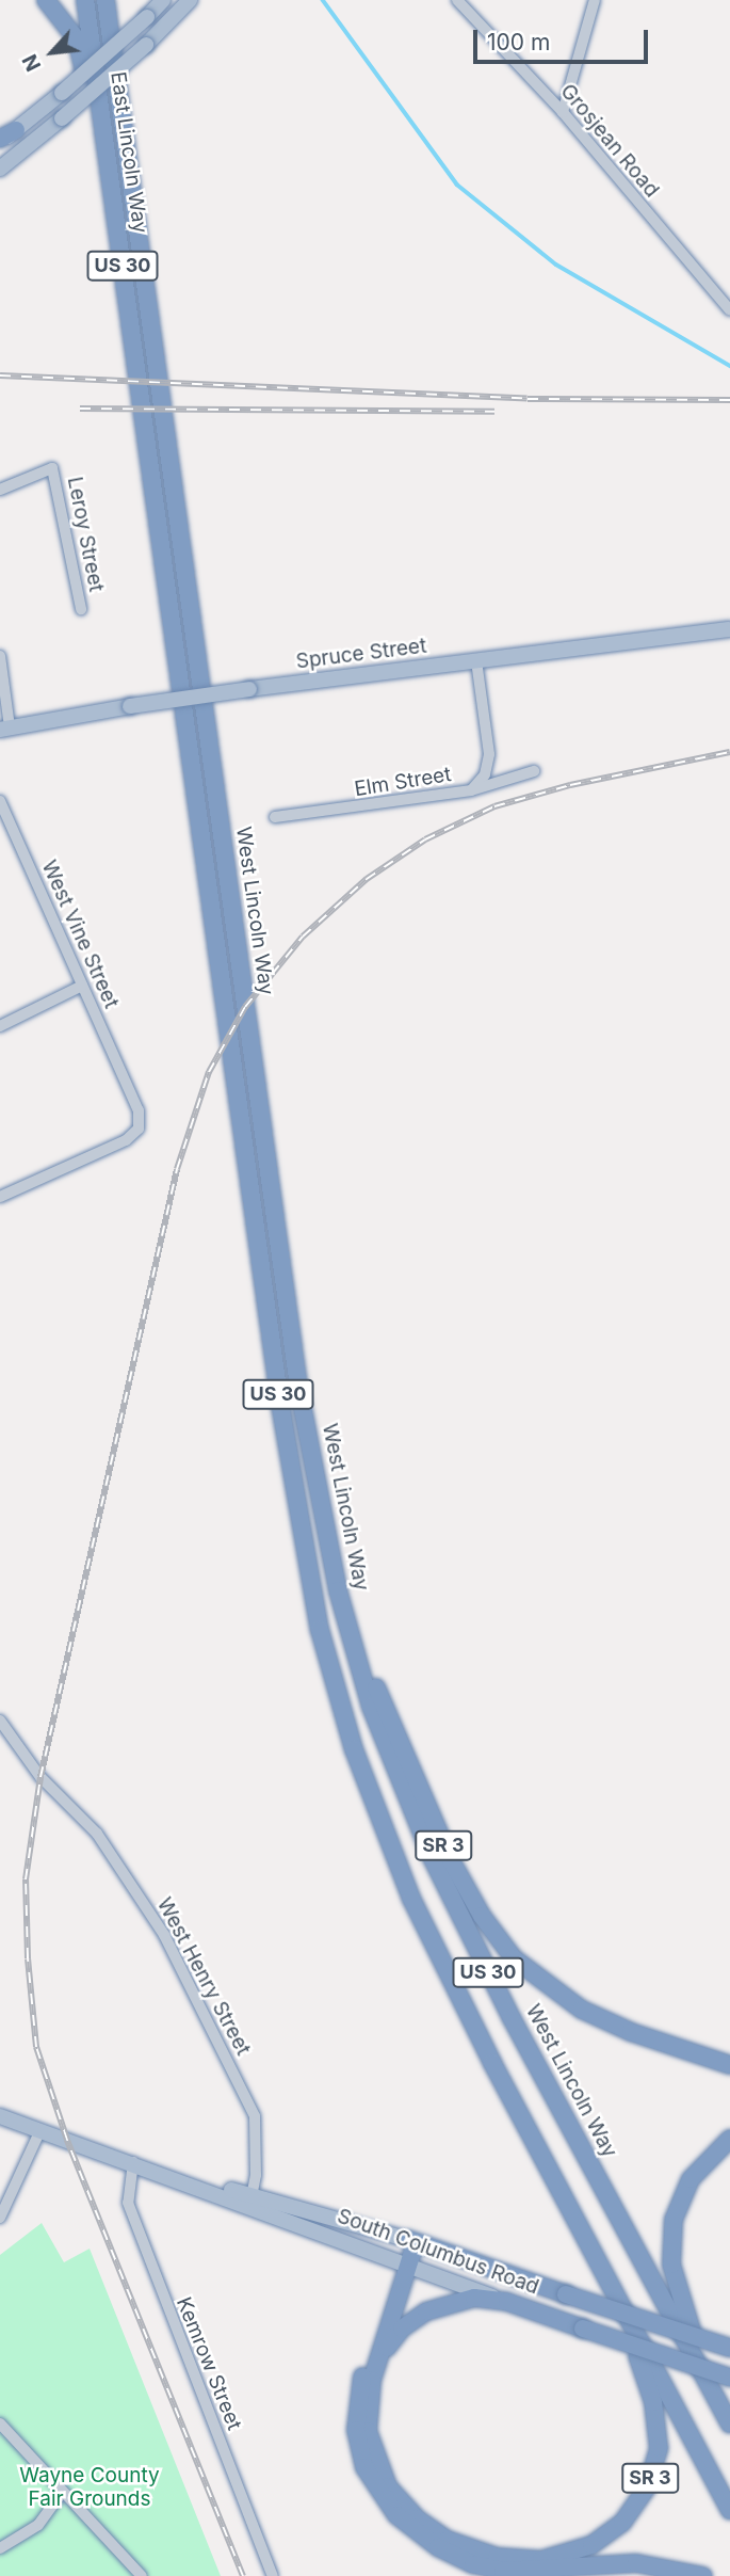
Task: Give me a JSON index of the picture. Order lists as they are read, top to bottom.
{
  "streets": {
    "highway": [
      "East Lincoln Way",
      "US 30",
      "West Lincoln Way",
      "SR 3",
      "South Columbus Road"
    ],
    "main road": ["Spruce Street"],
    "street": [
      "Grosjean Road",
      "Leroy Street",
      "Elm Street",
      "West Vine Street",
      "West Henry Street",
      "Kemrow Street"
    ]
  },
  "crossings": [
    ["East Lincoln Way", "West Lincoln Way"],
    ["West Lincoln Way", "SR 3"],
    ["SR 3", "South Columbus Road"],
    ["West Henry Street", "South Columbus Road"],
    ["South Columbus Road", "Kemrow Street"]
  ],
  "parks": ["Wayne County Fair Grounds"],
  "scale_bar": "100 m",
  "north": "bottom left"
}
